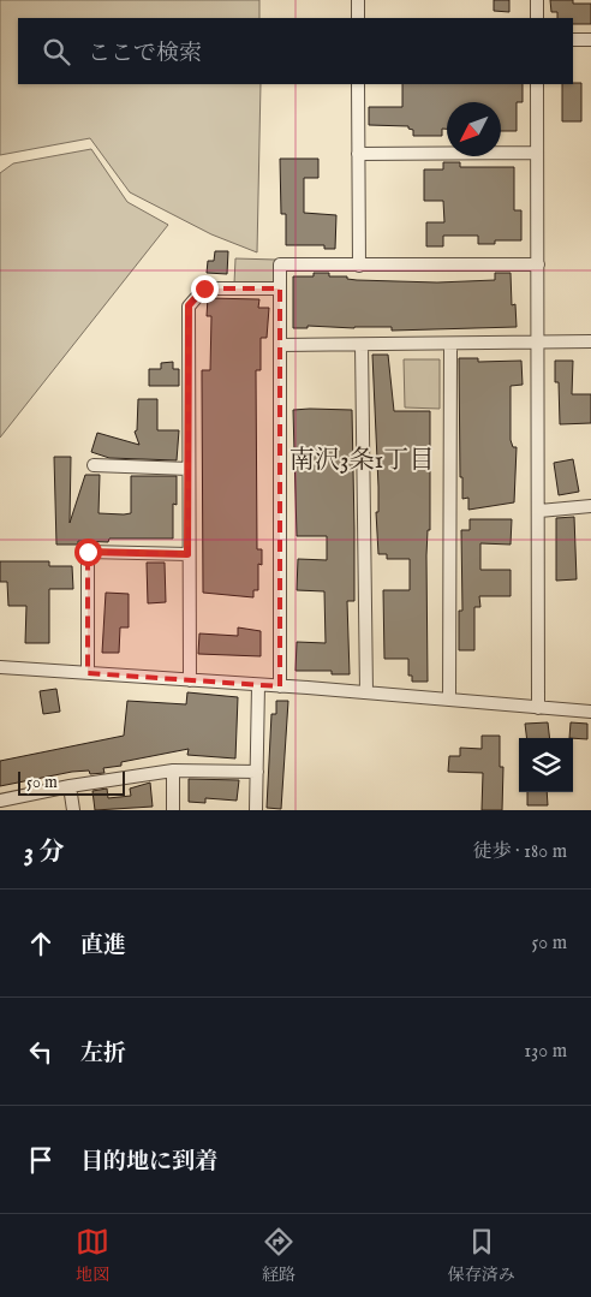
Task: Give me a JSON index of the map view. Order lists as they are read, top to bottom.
{
  "districts": ["南沢3条1丁目"],
  "scale_bar": "50 m",
  "north": "bottom left",
  "page": {
    "search": "ここで検索",
    "scale": "50 m",
    "heading": ["3 分", "徒歩 · 180 m"],
    "list": [
      ["直進", "50 m"],
      ["左折", "130 m"],
      "目的地に到着"
    ],
    "nav": ["地図", "経路", "保存済み"]
  }
}
